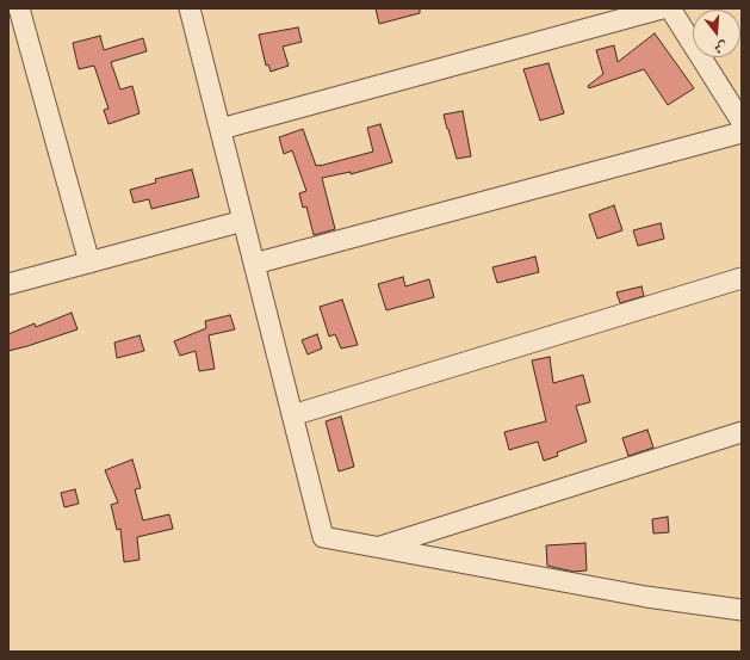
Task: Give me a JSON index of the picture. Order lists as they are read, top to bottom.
{
  "north": "bottom"
}
